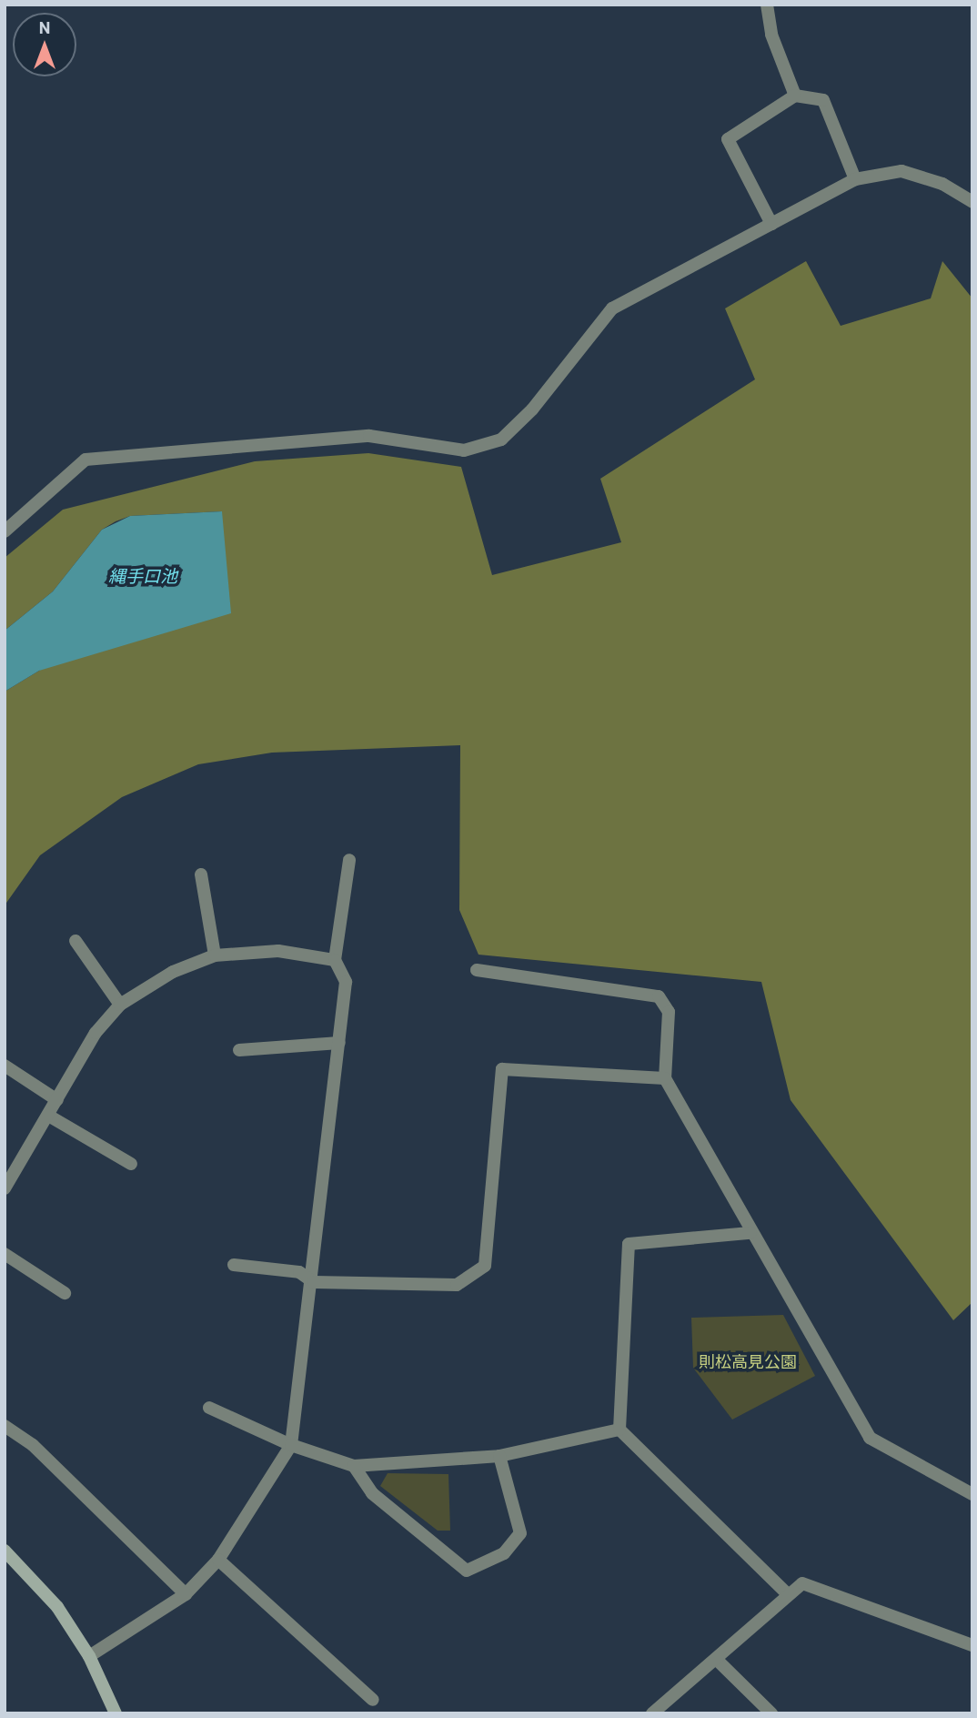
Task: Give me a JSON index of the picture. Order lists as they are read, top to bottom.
{
  "water": ["縄手口池"],
  "parks": ["則松高見公園"],
  "north": "top"
}
